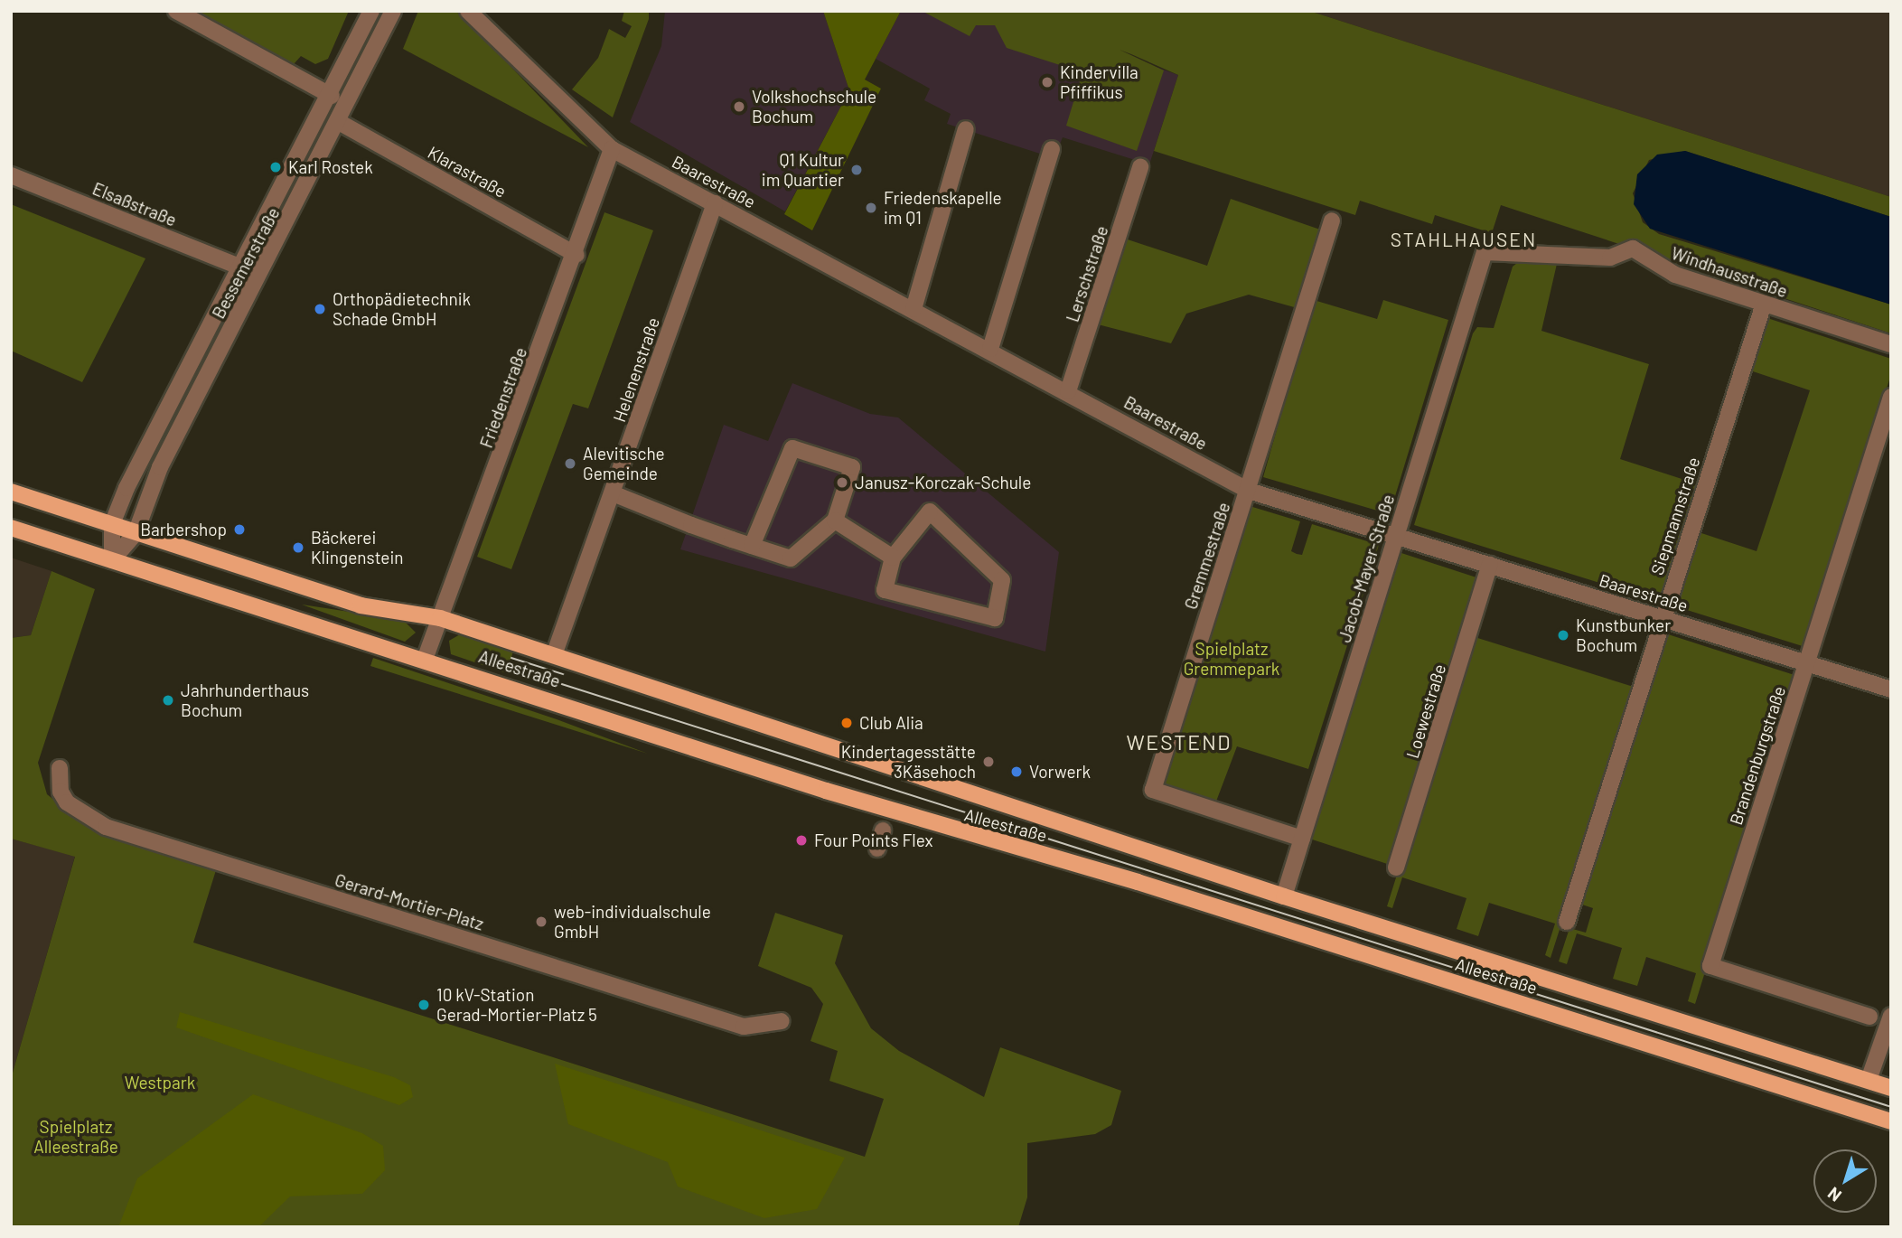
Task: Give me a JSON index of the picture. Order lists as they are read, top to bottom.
{
  "streets": {
    "main road": ["Alleestraße"],
    "street": [
      "Klarastraße",
      "Baarestraße",
      "Elsaßstraße",
      "Bessemerstraße",
      "Windhausstraße",
      "Lerschstraße",
      "Helenenstraße",
      "Friedenstraße",
      "Siepmannstraße",
      "Gremmestraße",
      "Jacob-Mayer-Straße",
      "Loewestraße",
      "Brandenburgstraße",
      "Gerard-Mortier-Platz"
    ]
  },
  "crossings": [
    ["Klarastraße", "Bessemerstraße"],
    ["Klarastraße", "Friedenstraße"],
    ["Baarestraße", "Lerschstraße"],
    ["Baarestraße", "Helenenstraße"],
    ["Baarestraße", "Friedenstraße"],
    ["Baarestraße", "Siepmannstraße"],
    ["Baarestraße", "Gremmestraße"],
    ["Baarestraße", "Jacob-Mayer-Straße"],
    ["Baarestraße", "Loewestraße"],
    ["Baarestraße", "Brandenburgstraße"],
    ["Elsaßstraße", "Bessemerstraße"],
    ["Bessemerstraße", "Alleestraße"],
    ["Windhausstraße", "Siepmannstraße"],
    ["Windhausstraße", "Jacob-Mayer-Straße"],
    ["Helenenstraße", "Alleestraße"],
    ["Friedenstraße", "Alleestraße"],
    ["Gremmestraße", "Jacob-Mayer-Straße"],
    ["Jacob-Mayer-Straße", "Alleestraße"]
  ],
  "districts": ["STAHLHAUSEN", "WESTEND"],
  "parks": ["Spielplatz Gremmepark", "Westpark", "Spielplatz Alleestraße"],
  "places": [
    "Kindervilla Pfiffikus",
    "Volkshochschule Bochum",
    "Karl Rostek",
    "Q1 Kultur im Quartier",
    "Friedenskapelle im Q1",
    "Orthopädietechnik Schade GmbH",
    "Alevitische Gemeinde",
    "Janusz-Korczak-Schule",
    "Barbershop",
    "Bäckerei Klingenstein",
    "Kunstbunker Bochum",
    "Jahrhunderthaus Bochum",
    "Club Alia",
    "Kindertagesstätte 3Käsehoch",
    "Vorwerk",
    "Four Points Flex",
    "web-individualschule GmbH",
    "10 kV-Station Gerad-Mortier-Platz 5"
  ],
  "north": "bottom left"
}
